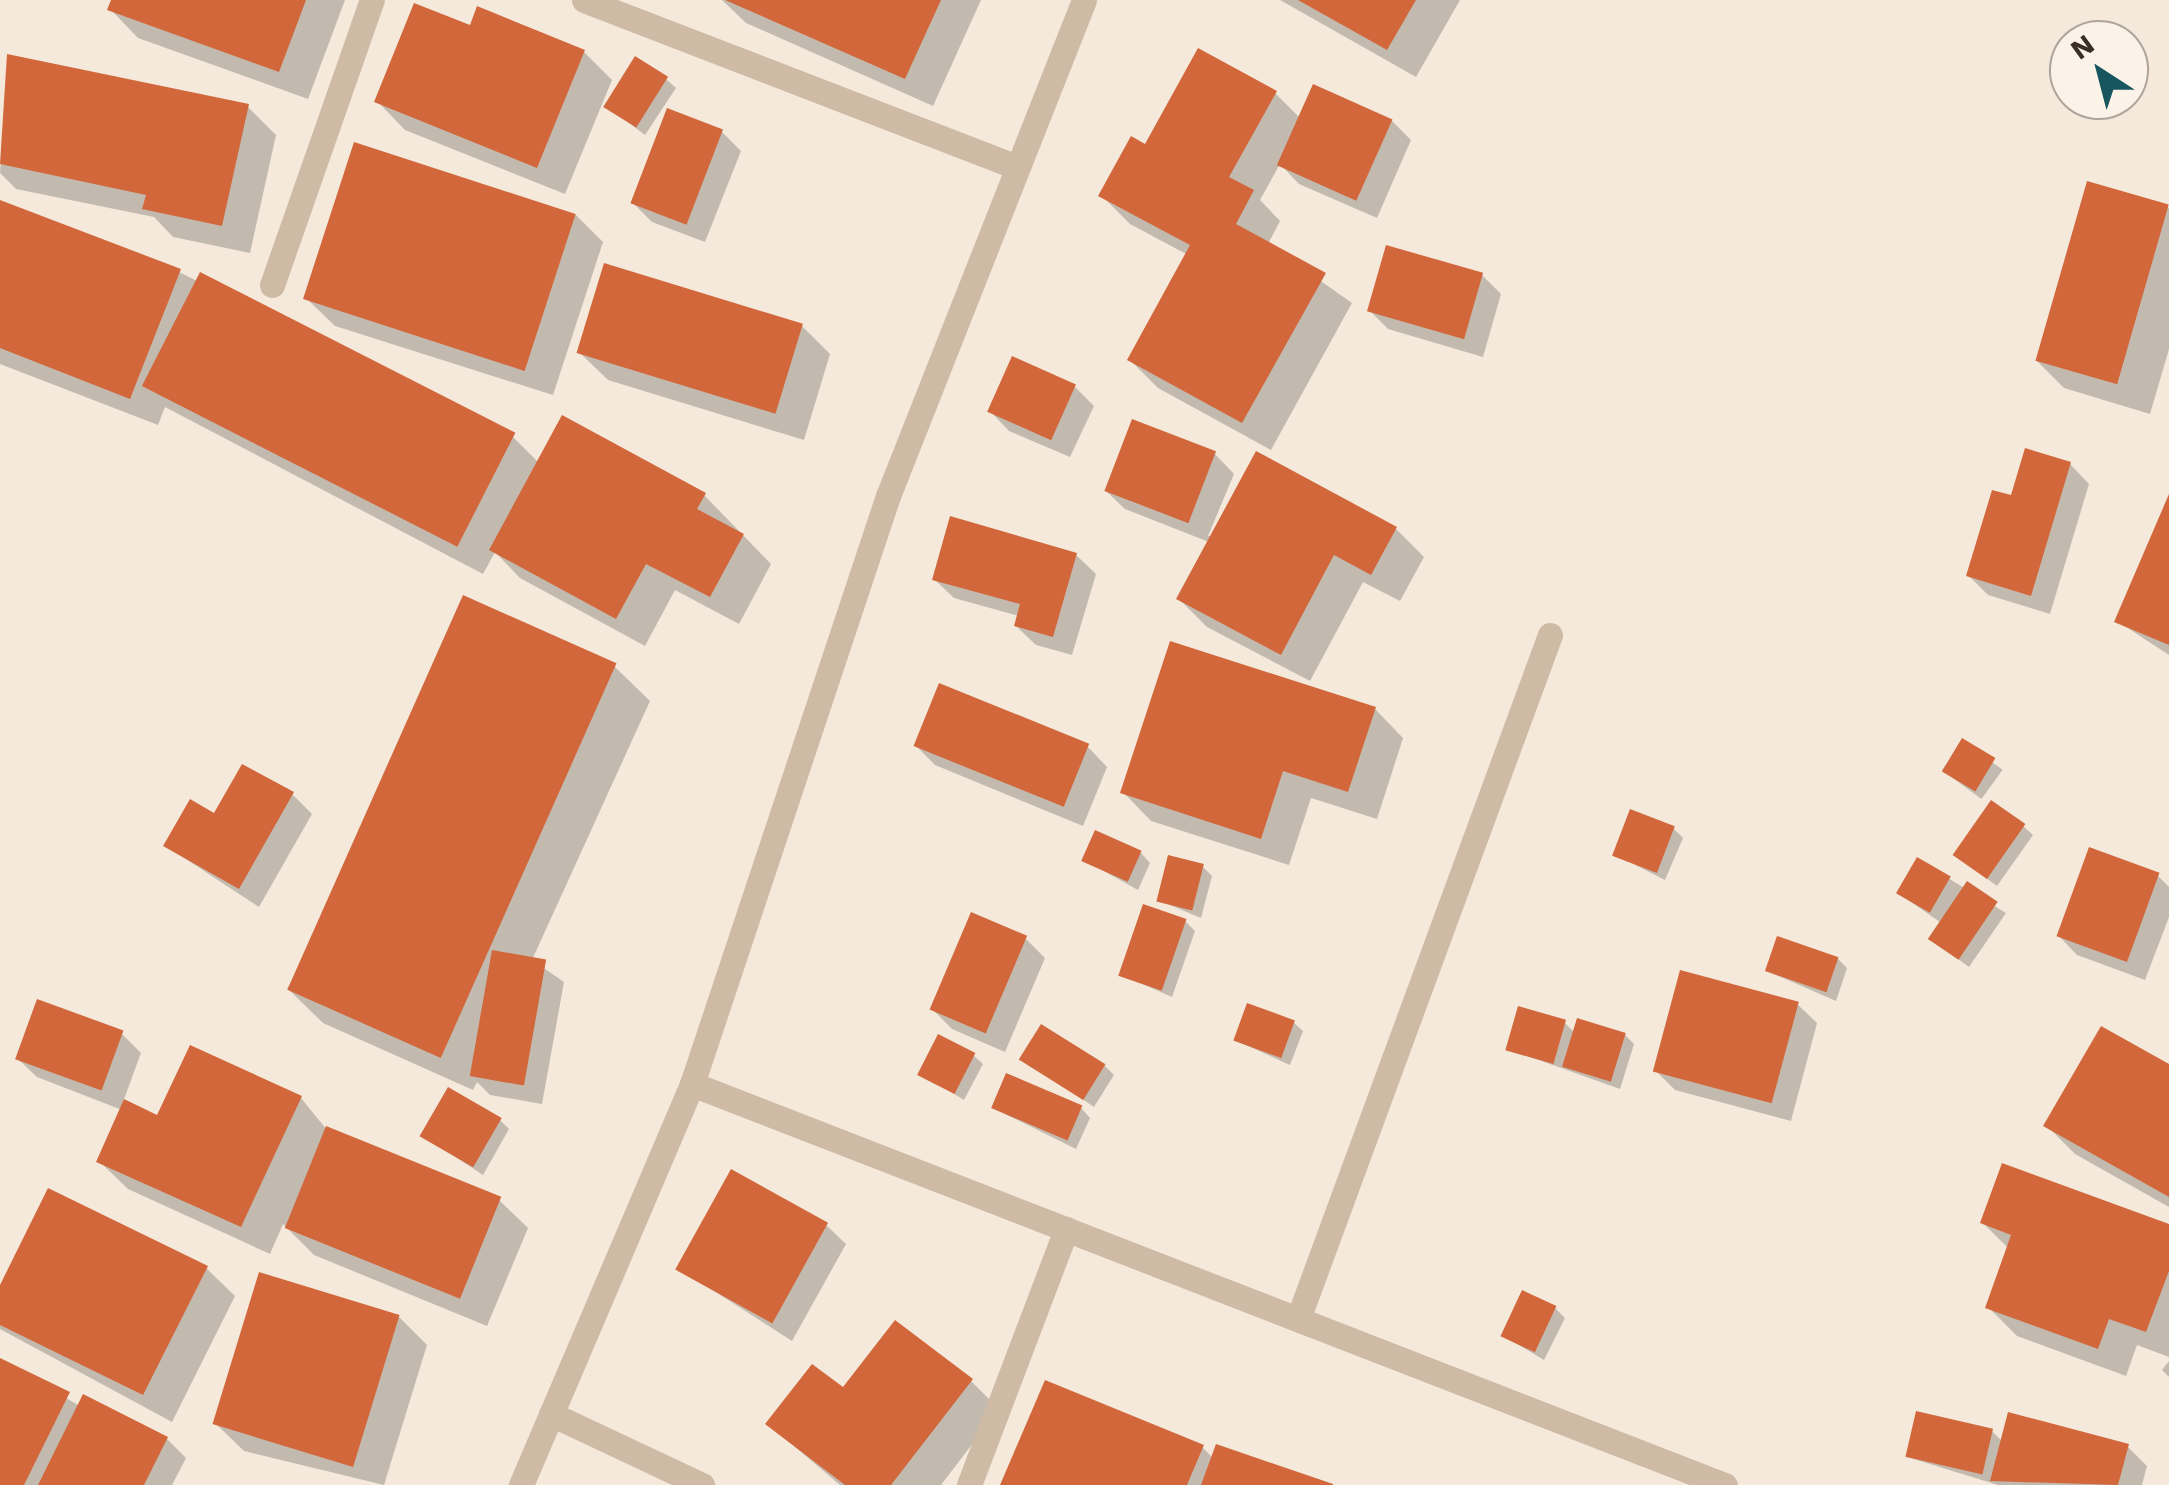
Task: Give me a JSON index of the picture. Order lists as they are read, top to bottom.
{
  "north": "top left"
}
